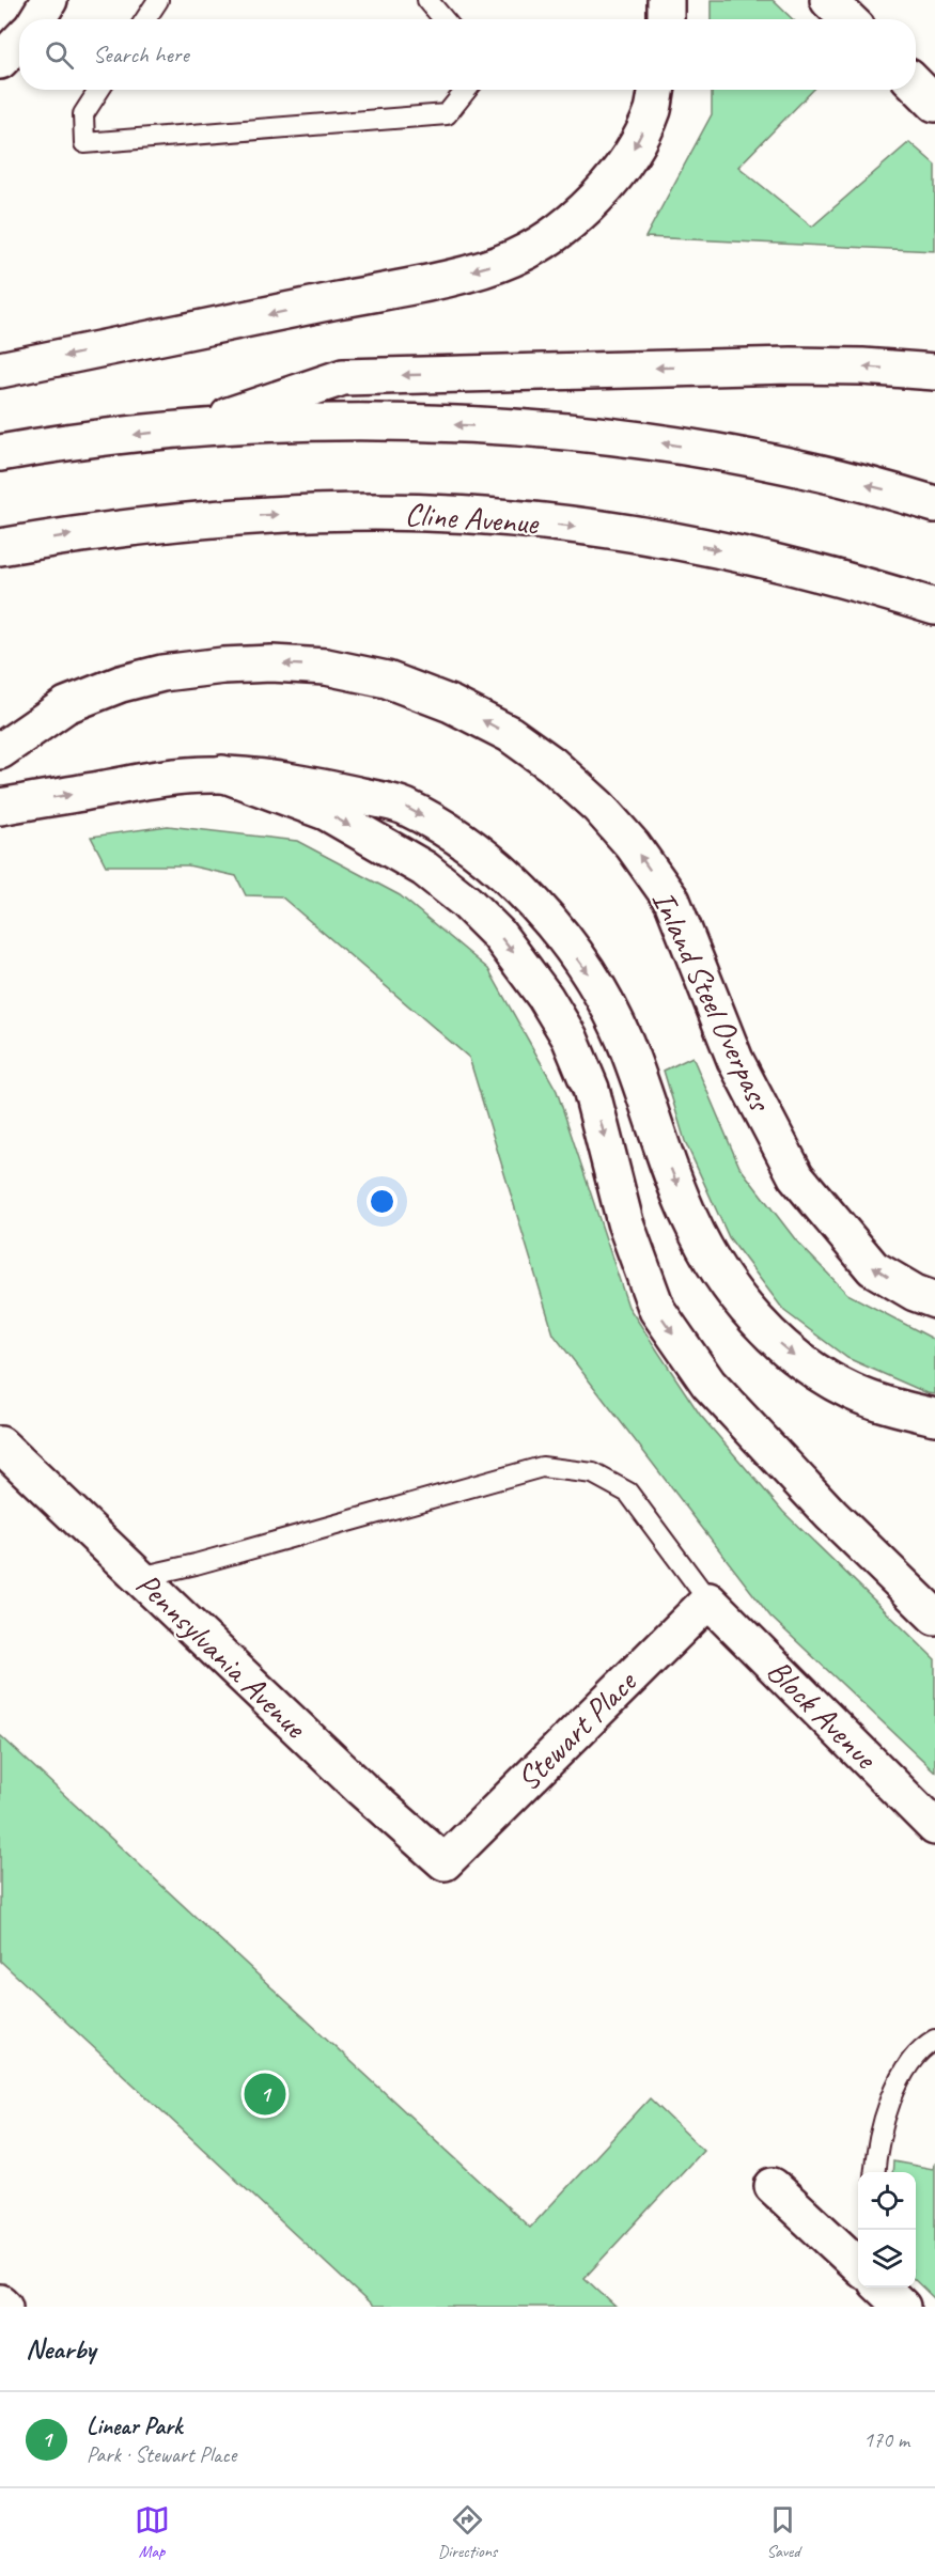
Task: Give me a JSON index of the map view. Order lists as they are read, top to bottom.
{
  "streets": {
    "main road": [
      "Cline Avenue",
      "Inland Steel Overpass",
      "Pennsylvania Avenue",
      "Block Avenue",
      "Stewart Place"
    ]
  },
  "crossings": [
    ["Pennsylvania Avenue", "Stewart Place"],
    ["Block Avenue", "Stewart Place"]
  ],
  "page": {
    "search": "Search here",
    "pins": "1",
    "heading": "Nearby",
    "list": [
      {
        "mark": "1",
        "name": "Linear Park",
        "note": "Park · Stewart Place",
        "value": "170 m"
      }
    ],
    "nav": ["Map", "Directions", "Saved"]
  }
}
